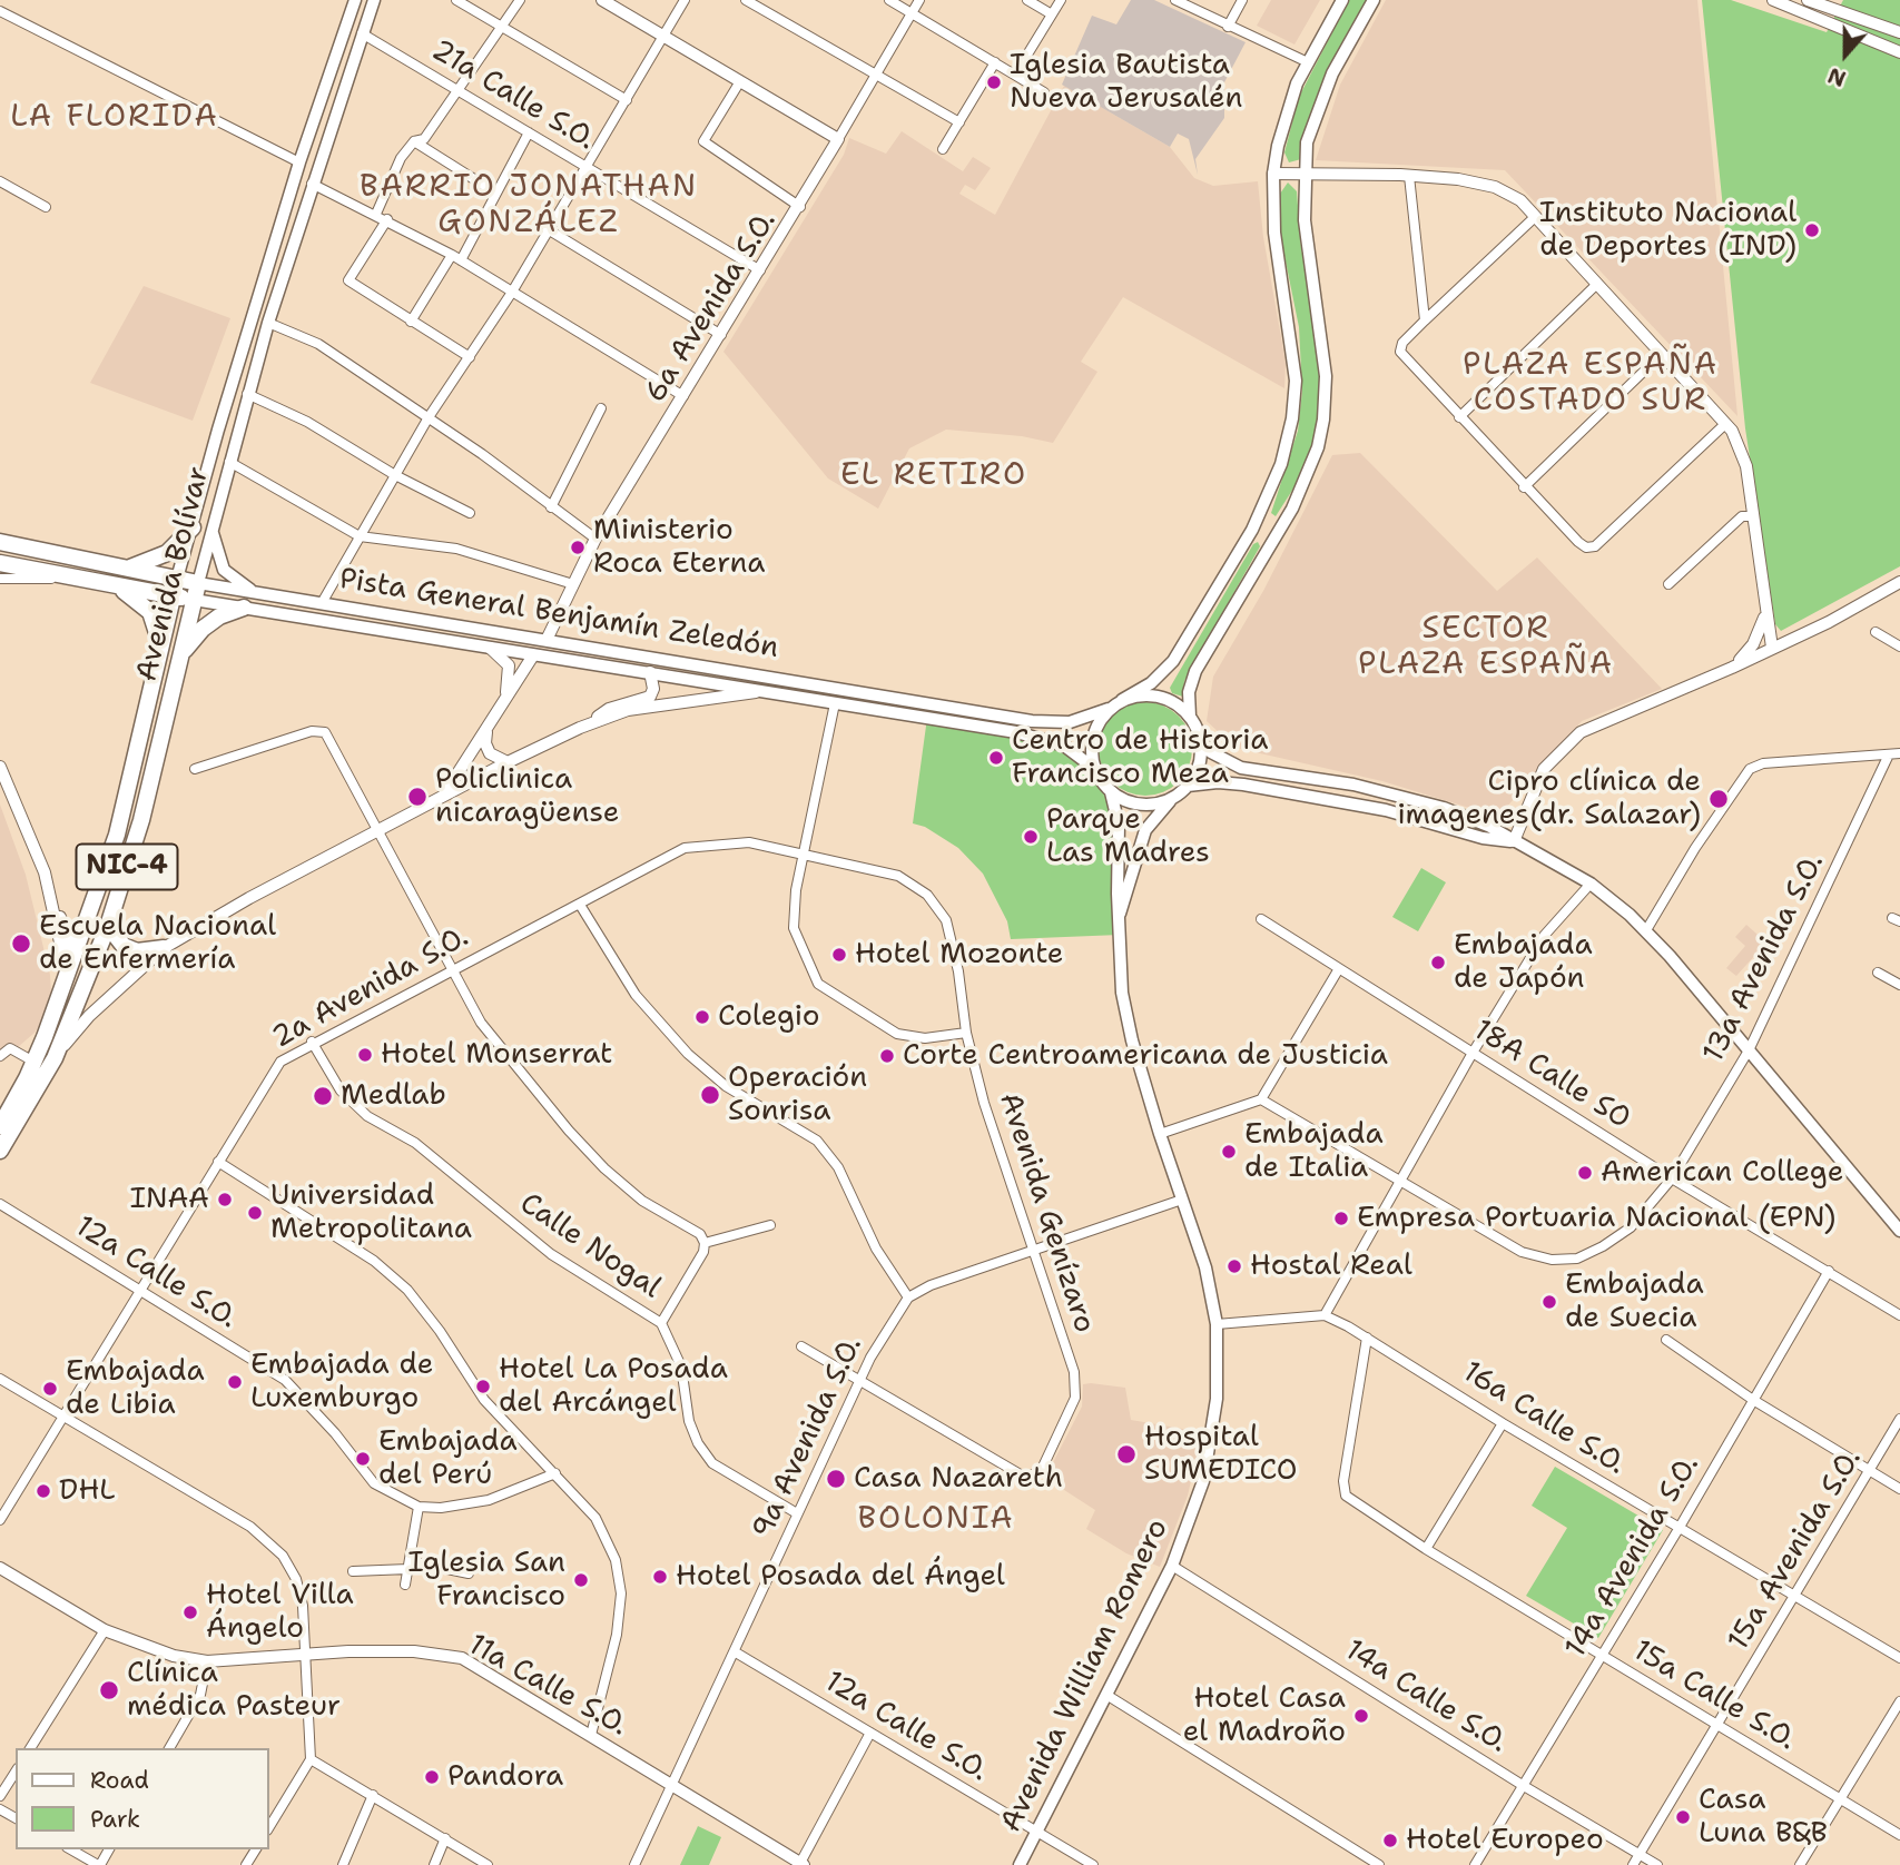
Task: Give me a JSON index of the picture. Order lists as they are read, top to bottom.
{
  "streets": {
    "highway": ["Avenida Bolívar", "Pista General Benjamín Zeledón", "NIC-4"],
    "main road": ["Avenida William Romero"],
    "street": [
      "21a Calle S.O.",
      "6a Avenida S.O.",
      "13a Avenida S.O.",
      "2a Avenida S.O.",
      "18A Calle SO",
      "Avenida Genízaro",
      "Calle Nogal",
      "12a Calle S.O.",
      "16a Calle S.O.",
      "9a Avenida S.O.",
      "15a Avenida S.O.",
      "14a Avenida S.O.",
      "11a Calle S.O.",
      "15a Calle S.O.",
      "14a Calle S.O."
    ]
  },
  "crossings": [
    ["21a Calle S.O.", "6a Avenida S.O."],
    ["21a Calle S.O.", "Avenida Bolívar"],
    ["6a Avenida S.O.", "Pista General Benjamín Zeledón"],
    ["Avenida Bolívar", "Pista General Benjamín Zeledón"],
    ["Pista General Benjamín Zeledón", "Avenida William Romero"],
    ["13a Avenida S.O.", "18A Calle SO"],
    ["2a Avenida S.O.", "Avenida Genízaro"],
    ["2a Avenida S.O.", "Calle Nogal"],
    ["2a Avenida S.O.", "12a Calle S.O."],
    ["18A Calle SO", "14a Avenida S.O."],
    ["Avenida Genízaro", "9a Avenida S.O."],
    ["Calle Nogal", "9a Avenida S.O."],
    ["12a Calle S.O.", "9a Avenida S.O."],
    ["12a Calle S.O.", "Avenida William Romero"],
    ["16a Calle S.O.", "15a Avenida S.O."],
    ["16a Calle S.O.", "14a Avenida S.O."],
    ["16a Calle S.O.", "15a Calle S.O."],
    ["9a Avenida S.O.", "11a Calle S.O."],
    ["15a Avenida S.O.", "15a Calle S.O."],
    ["15a Avenida S.O.", "14a Calle S.O."],
    ["14a Avenida S.O.", "15a Calle S.O."],
    ["14a Avenida S.O.", "14a Calle S.O."],
    ["Avenida William Romero", "14a Calle S.O."]
  ],
  "districts": [
    "LA FLORIDA",
    "BARRIO JONATHAN GONZÁLEZ",
    "PLAZA ESPAÑA COSTADO SUR",
    "EL RETIRO",
    "SECTOR PLAZA ESPAÑA",
    "BOLONIA"
  ],
  "places": [
    "Iglesia Bautista Nueva Jerusalén",
    "Instituto Nacional de Deportes (IND)",
    "Ministerio Roca Eterna",
    "Centro de Historia Francisco Meza",
    "Policlinica nicaragüense",
    "Cipro clínica de imagenes(dr. Salazar)",
    "Parque Las Madres",
    "Escuela Nacional de Enfermería",
    "Hotel Mozonte",
    "Embajada de Japón",
    "Colegio",
    "Hotel Monserrat",
    "Corte Centroamericana de Justicia",
    "Operación Sonrisa",
    "Medlab",
    "Embajada de Italia",
    "American College",
    "INAA",
    "Universidad Metropolitana",
    "Empresa Portuaria Nacional (EPN)",
    "Hostal Real",
    "Embajada de Suecia",
    "Embajada de Luxemburgo",
    "Hotel La Posada del Arcángel",
    "Embajada de Libia",
    "Hospital SUMEDICO",
    "Embajada del Perú",
    "Casa Nazareth",
    "DHL",
    "Hotel Posada del Ángel",
    "Iglesia San Francisco",
    "Hotel Villa Ángelo",
    "Clínica médica Pasteur",
    "Hotel Casa el Madroño",
    "Pandora",
    "Casa Luna B&B",
    "Hotel Europeo"
  ],
  "legend": ["Road", "Park"],
  "north": "bottom"
}
